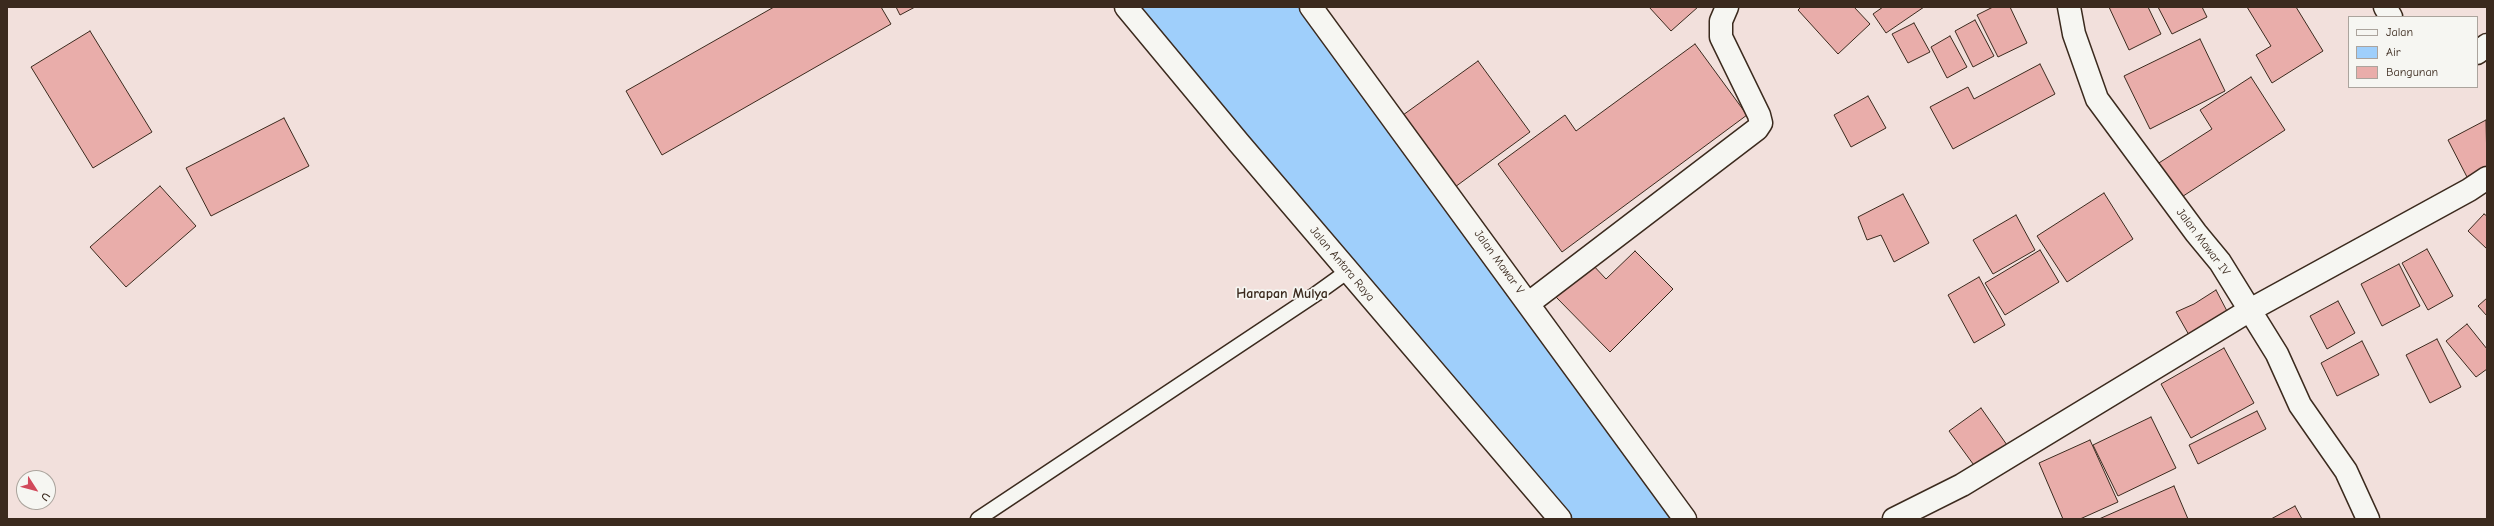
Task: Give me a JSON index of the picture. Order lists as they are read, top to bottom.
{
  "streets": {
    "street": ["Jalan Mawar IV", "Jalan Mawar V", "Jalan Antara Raya"]
  },
  "districts": ["Harapan Mulya"],
  "legend": ["Jalan", "Air", "Bangunan"],
  "north": "bottom right"
}
